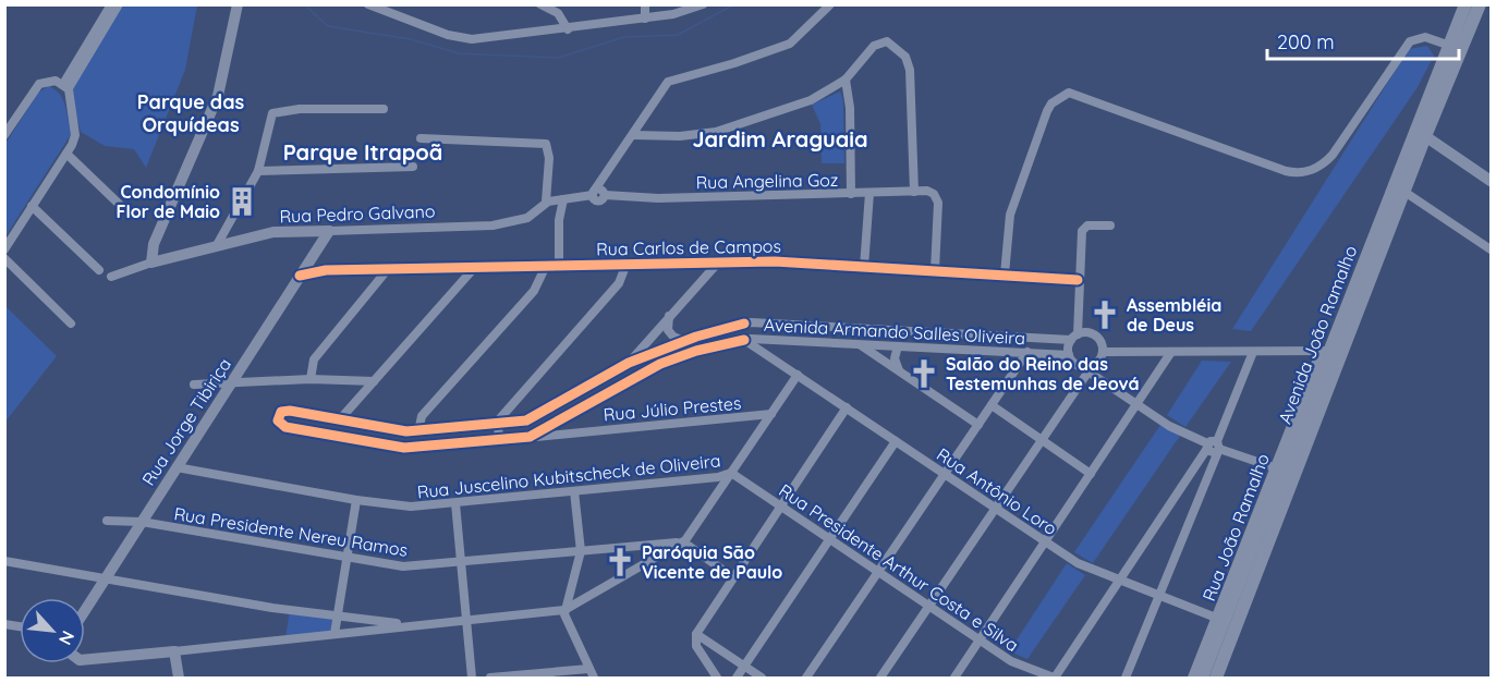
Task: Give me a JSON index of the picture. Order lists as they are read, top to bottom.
{
  "streets": {
    "highway": ["Avenida João Ramalho"],
    "main road": ["Rua Pedro Galvano", "Rua Jorge Tibiriça"],
    "street": [
      "Rua Angelina Goz",
      "Rua Carlos de Campos",
      "Avenida Armando Salles Oliveira",
      "Rua Júlio Prestes",
      "Rua Juscelino Kubitscheck de Oliveira",
      "Rua Antônio Loro",
      "Rua João Ramalho",
      "Rua Presidente Nereu Ramos",
      "Rua Presidente Arthur Costa e Silva"
    ]
  },
  "crossings": [
    ["Rua Angelina Goz", "Rua Carlos de Campos"],
    ["Rua Pedro Galvano", "Rua Jorge Tibiriça"],
    ["Rua Carlos de Campos", "Rua Jorge Tibiriça"],
    ["Avenida Armando Salles Oliveira", "Rua Júlio Prestes"],
    ["Avenida Armando Salles Oliveira", "Rua Antônio Loro"],
    ["Avenida João Ramalho", "Rua Antônio Loro"],
    ["Avenida João Ramalho", "Rua João Ramalho"],
    ["Rua Jorge Tibiriça", "Rua Juscelino Kubitscheck de Oliveira"],
    ["Rua Jorge Tibiriça", "Rua Presidente Nereu Ramos"],
    ["Rua Juscelino Kubitscheck de Oliveira", "Rua Presidente Arthur Costa e Silva"],
    ["Rua Antônio Loro", "Rua João Ramalho"]
  ],
  "districts": ["Parque das Orquídeas", "Jardim Araguaia", "Parque Itrapoã"],
  "places": {
    "building": ["Condomínio Flor de Maio"],
    "church": ["Assembléia de Deus", "Salão do Reino das Testemunhas de Jeová", "Paróquia São Vicente de Paulo"]
  },
  "scale_bar": "200 m",
  "north": "bottom right"
}
